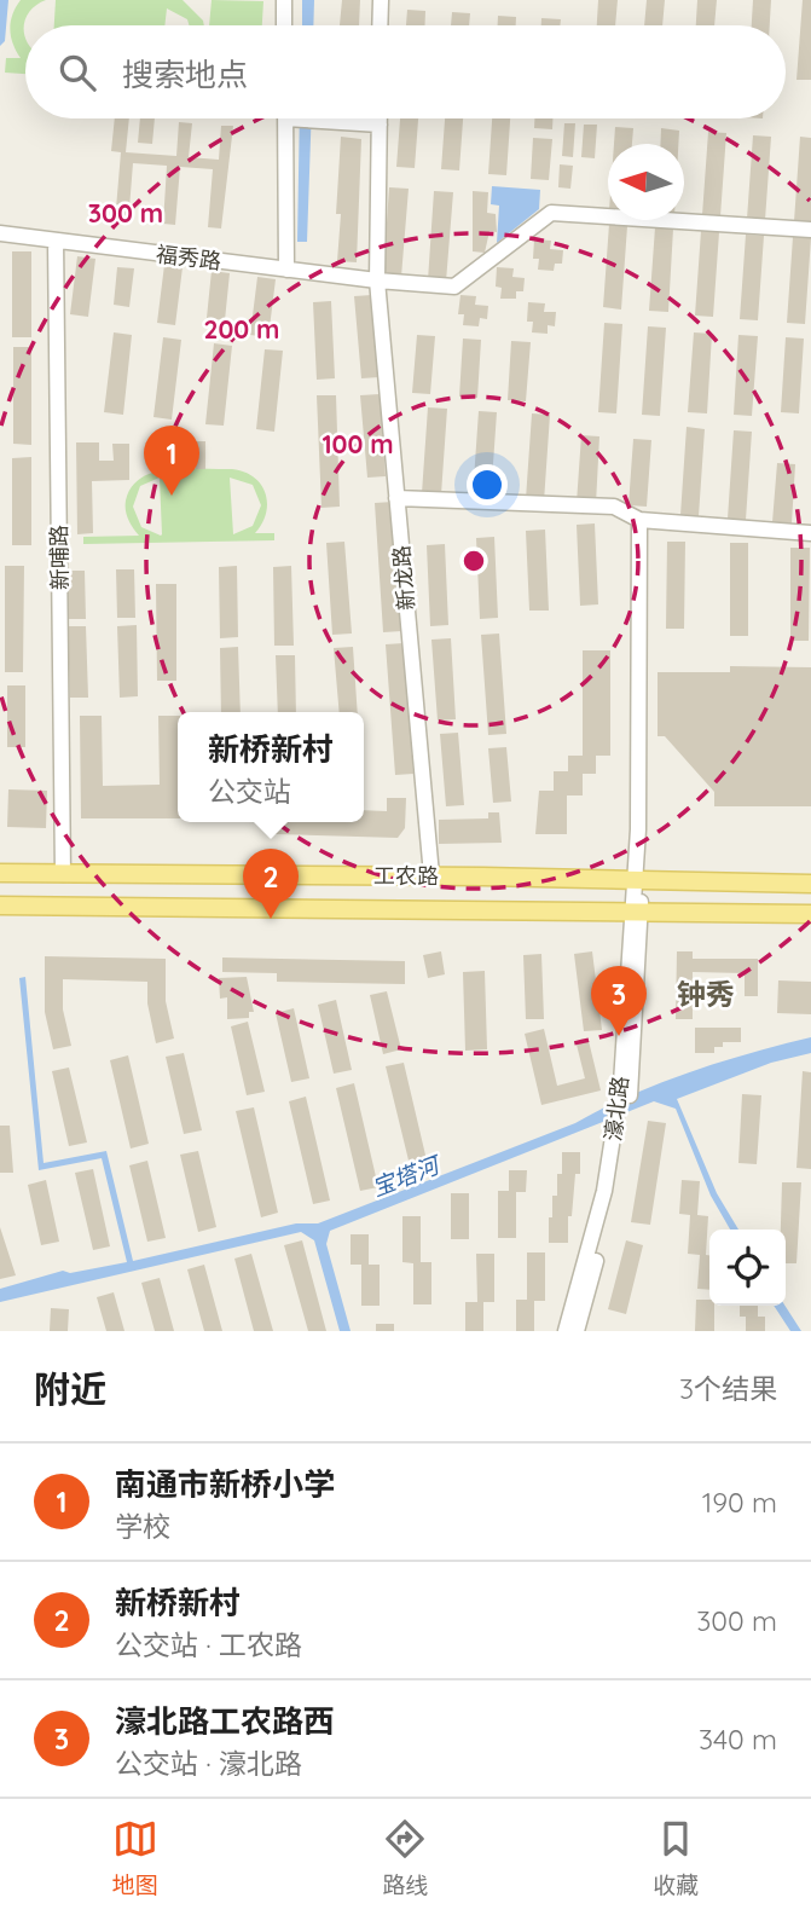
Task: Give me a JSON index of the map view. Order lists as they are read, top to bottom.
{
  "streets": {
    "main road": ["工农路"],
    "street": [
      "福秀路",
      "新哺路",
      "新龙路",
      "濠北路"
    ]
  },
  "crossings": [
    ["福秀路", "新哺路"],
    ["福秀路", "新龙路"],
    ["新哺路", "工农路"],
    ["新龙路", "工农路"],
    ["工农路", "濠北路"]
  ],
  "districts": ["钟秀"],
  "water": ["宝塔河"],
  "north": "left",
  "page": {
    "search": "搜索地点",
    "pins": ["1", "2", "3"],
    "popup": ["新桥新村", "公交站"],
    "heading": ["附近", "3个结果"],
    "list": [
      {
        "mark": "1",
        "name": "南通市新桥小学",
        "note": "学校",
        "value": "190 m"
      },
      {
        "mark": "2",
        "name": "新桥新村",
        "note": "公交站 · 工农路",
        "value": "300 m"
      },
      {
        "mark": "3",
        "name": "濠北路工农路西",
        "note": "公交站 · 濠北路",
        "value": "340 m"
      }
    ],
    "nav": ["地图", "路线", "收藏"]
  },
  "rings": ["300 m", "200 m", "100 m"]
}
